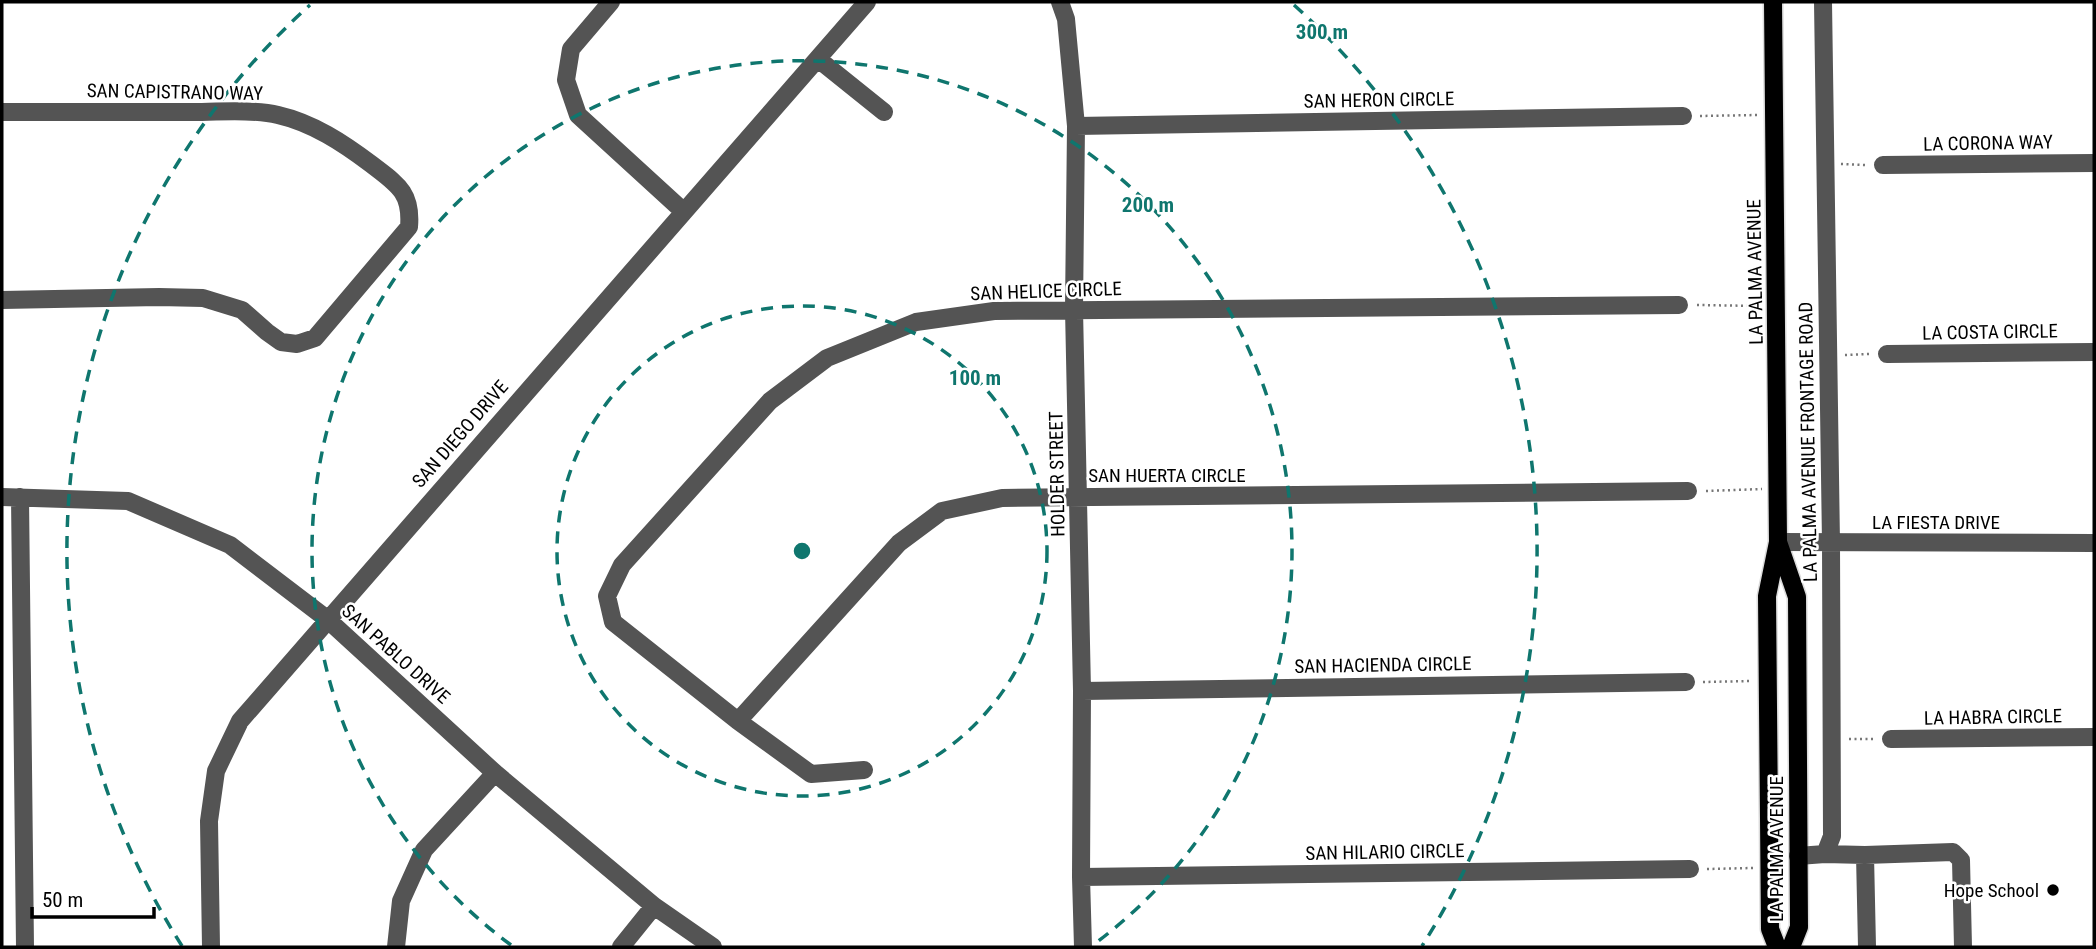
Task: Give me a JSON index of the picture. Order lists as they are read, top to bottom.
{
  "streets": {
    "main road": ["LA PALMA AVENUE"],
    "street": [
      "SAN CAPISTRANO WAY",
      "SAN HERON CIRCLE",
      "LA CORONA WAY",
      "SAN HELICE CIRCLE",
      "LA COSTA CIRCLE",
      "SAN DIEGO DRIVE",
      "LA PALMA AVENUE FRONTAGE ROAD",
      "HOLDER STREET",
      "SAN HUERTA CIRCLE",
      "LA FIESTA DRIVE",
      "SAN PABLO DRIVE",
      "SAN HACIENDA CIRCLE",
      "LA HABRA CIRCLE",
      "SAN HILARIO CIRCLE"
    ]
  },
  "crossings": [
    ["SAN HERON CIRCLE", "HOLDER STREET"],
    ["LA PALMA AVENUE", "LA FIESTA DRIVE"],
    ["SAN HELICE CIRCLE", "HOLDER STREET"],
    ["SAN HELICE CIRCLE", "SAN HUERTA CIRCLE"],
    ["SAN DIEGO DRIVE", "SAN PABLO DRIVE"],
    ["LA PALMA AVENUE FRONTAGE ROAD", "LA FIESTA DRIVE"],
    ["HOLDER STREET", "SAN HUERTA CIRCLE"],
    ["HOLDER STREET", "SAN HACIENDA CIRCLE"],
    ["HOLDER STREET", "SAN HILARIO CIRCLE"]
  ],
  "places": ["Hope School"],
  "scale_bar": "50 m",
  "rings": ["300 m", "200 m", "100 m"]
}
